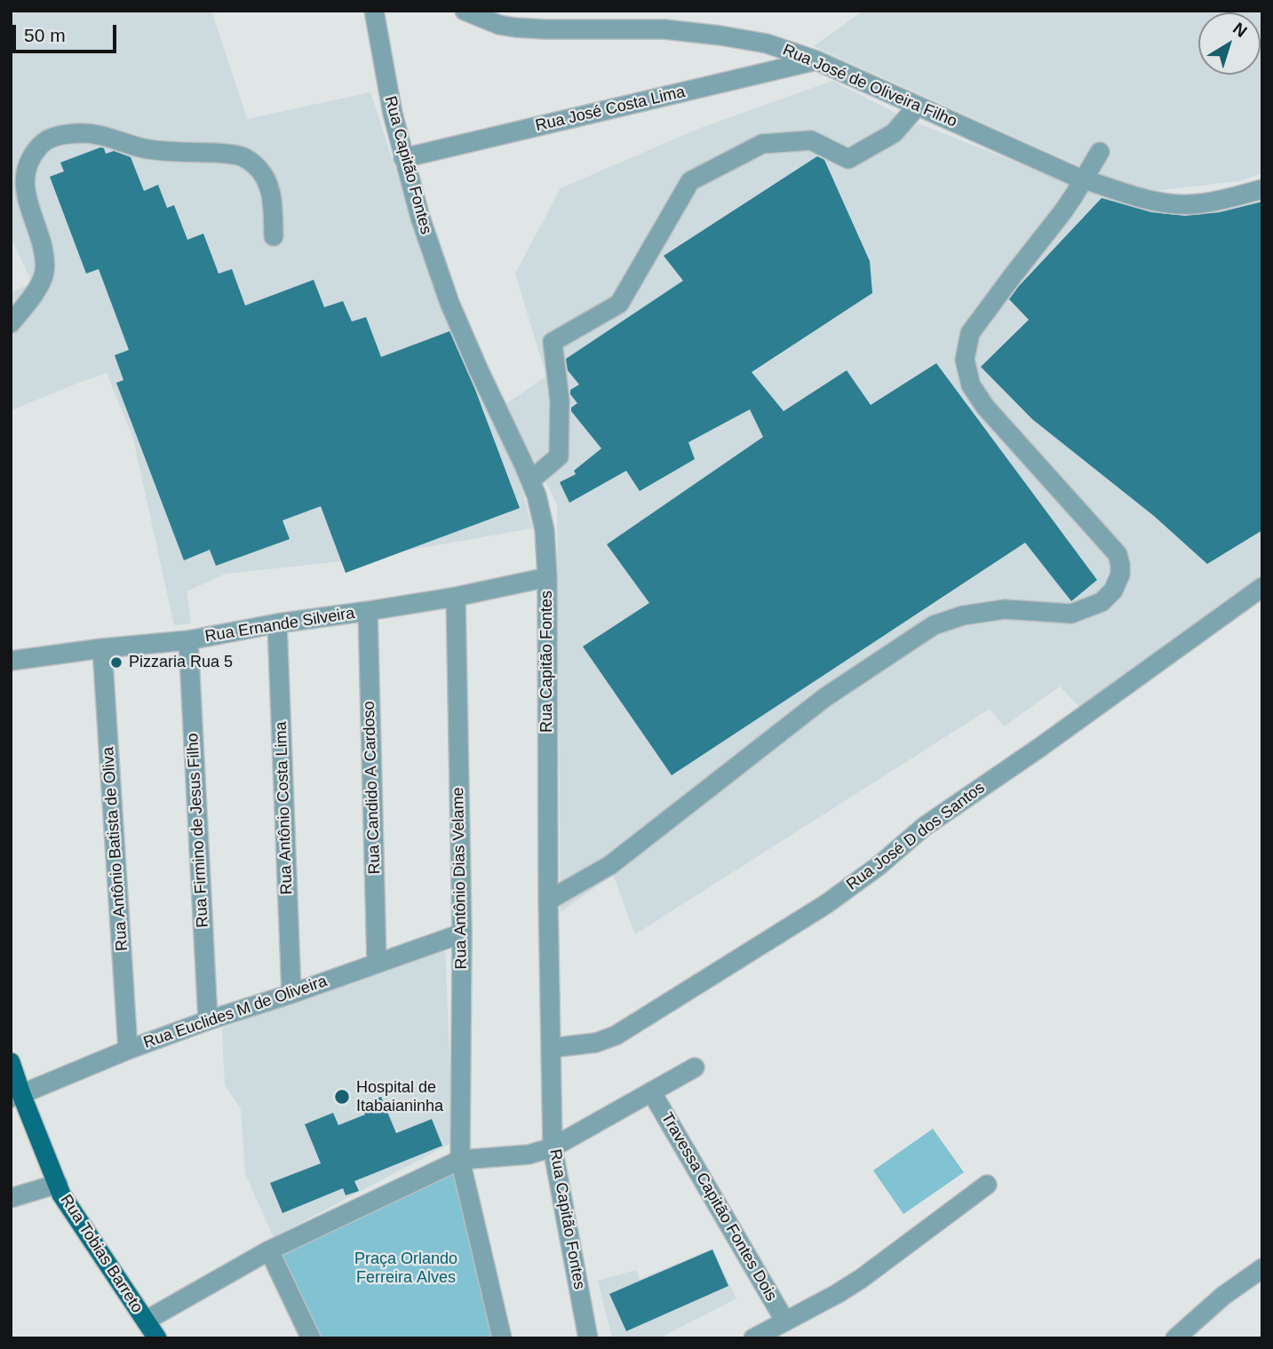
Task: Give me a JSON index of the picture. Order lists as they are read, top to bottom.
{
  "streets": {
    "main road": ["Rua Tobias Barreto"],
    "street": [
      "Rua José de Oliveira Filho",
      "Rua José Costa Lima",
      "Rua Capitão Fontes",
      "Rua Ernande Silveira",
      "Rua Candido A Cardoso",
      "Rua Antônio Costa Lima",
      "Rua Firmino de Jesus Filho",
      "Rua José D dos Santos",
      "Rua Antônio Batista de Oliva",
      "Rua Antônio Dias Velame",
      "Rua Euclides M de Oliveira",
      "Travessa Capitão Fontes Dois"
    ]
  },
  "crossings": [
    ["Rua José de Oliveira Filho", "Rua José Costa Lima"],
    ["Rua José Costa Lima", "Rua Capitão Fontes"],
    ["Rua Capitão Fontes", "Rua Ernande Silveira"],
    ["Rua Capitão Fontes", "Rua José D dos Santos"],
    ["Rua Ernande Silveira", "Rua Candido A Cardoso"],
    ["Rua Ernande Silveira", "Rua Antônio Costa Lima"],
    ["Rua Ernande Silveira", "Rua Firmino de Jesus Filho"],
    ["Rua Ernande Silveira", "Rua Antônio Batista de Oliva"],
    ["Rua Ernande Silveira", "Rua Antônio Dias Velame"],
    ["Rua Candido A Cardoso", "Rua Euclides M de Oliveira"],
    ["Rua Antônio Costa Lima", "Rua Euclides M de Oliveira"],
    ["Rua Firmino de Jesus Filho", "Rua Euclides M de Oliveira"],
    ["Rua Antônio Batista de Oliva", "Rua Euclides M de Oliveira"],
    ["Rua Antônio Dias Velame", "Rua Euclides M de Oliveira"],
    ["Rua Euclides M de Oliveira", "Rua Tobias Barreto"]
  ],
  "parks": ["Praça Orlando Ferreira Alves"],
  "places": ["Pizzaria Rua 5", "Hospital de Itabaianinha"],
  "scale_bar": "50 m",
  "north": "top right"
}
